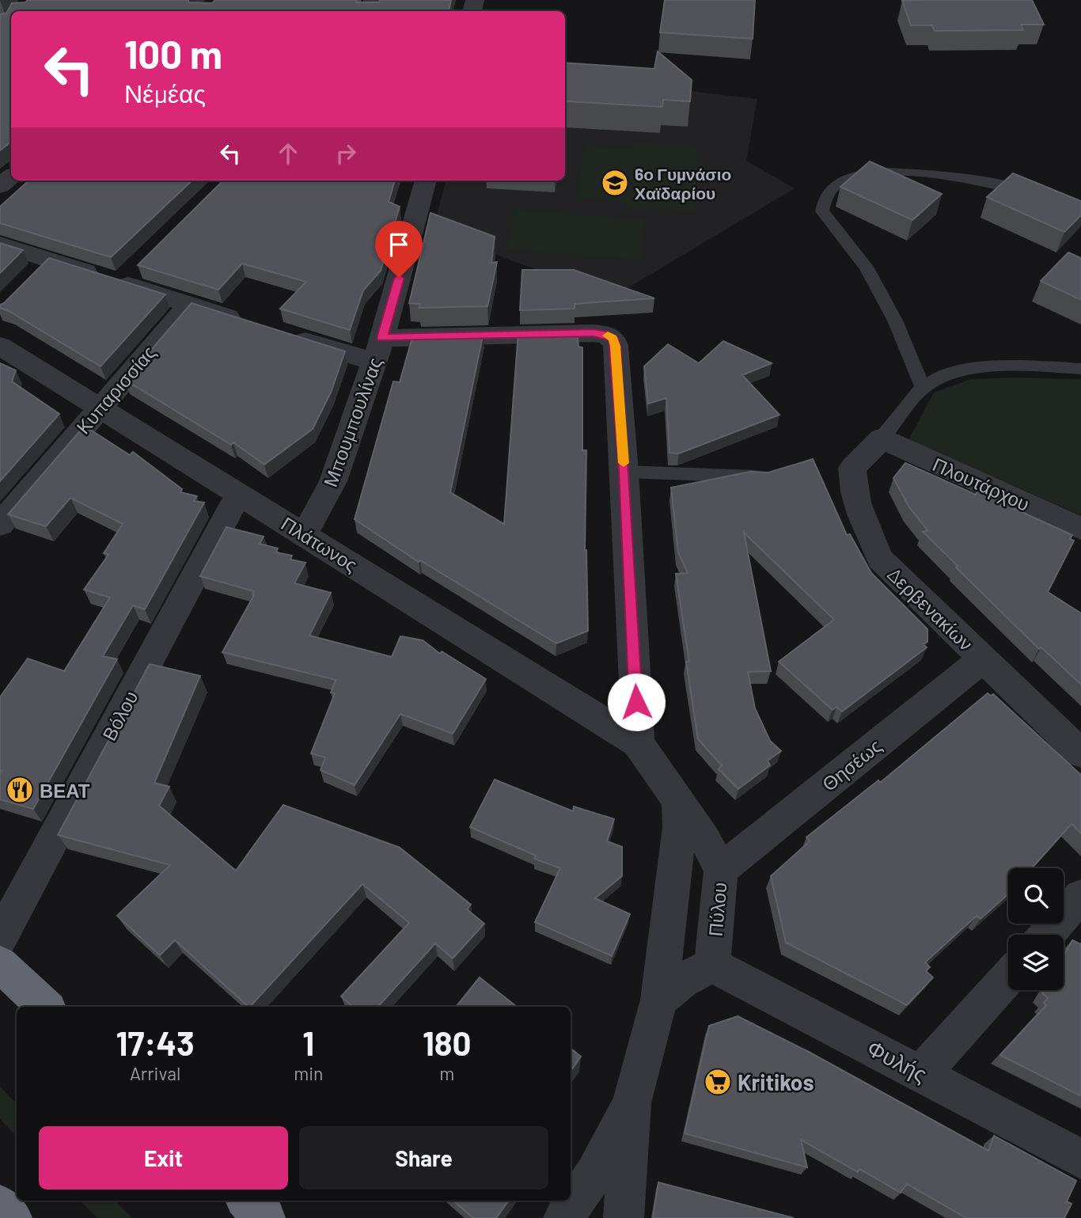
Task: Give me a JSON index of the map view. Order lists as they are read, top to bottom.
{
  "streets": {
    "street": [
      "Κυπαρισσίας",
      "Μπουμπουλίνας",
      "Πλουτάρχου",
      "Πλάτωνος",
      "Δερβενακίων",
      "Βόλου",
      "Θησέως",
      "Πύλου",
      "Φυλής"
    ]
  },
  "crossings": [
    ["Κυπαρισσίας", "Πλάτωνος"],
    ["Μπουμπουλίνας", "Πλάτωνος"],
    ["Πλουτάρχου", "Δερβενακίων"],
    ["Πλάτωνος", "Βόλου"],
    ["Πλάτωνος", "Πύλου"],
    ["Δερβενακίων", "Θησέως"],
    ["Θησέως", "Πύλου"],
    ["Πύλου", "Φυλής"]
  ],
  "places": {
    "school or university": ["6ο Γυμνάσιο Χαϊδαρίου"],
    "restaurant": ["ΒΕΑΤ"],
    "supermarket": ["Kritikos"]
  },
  "page": {
    "turn": ["100 m", "Νέμέας"],
    "eta": [
      "17:43",
      "Arrival",
      "1",
      "min",
      "180",
      "m"
    ],
    "buttons": ["Exit", "Share"]
  }
}
